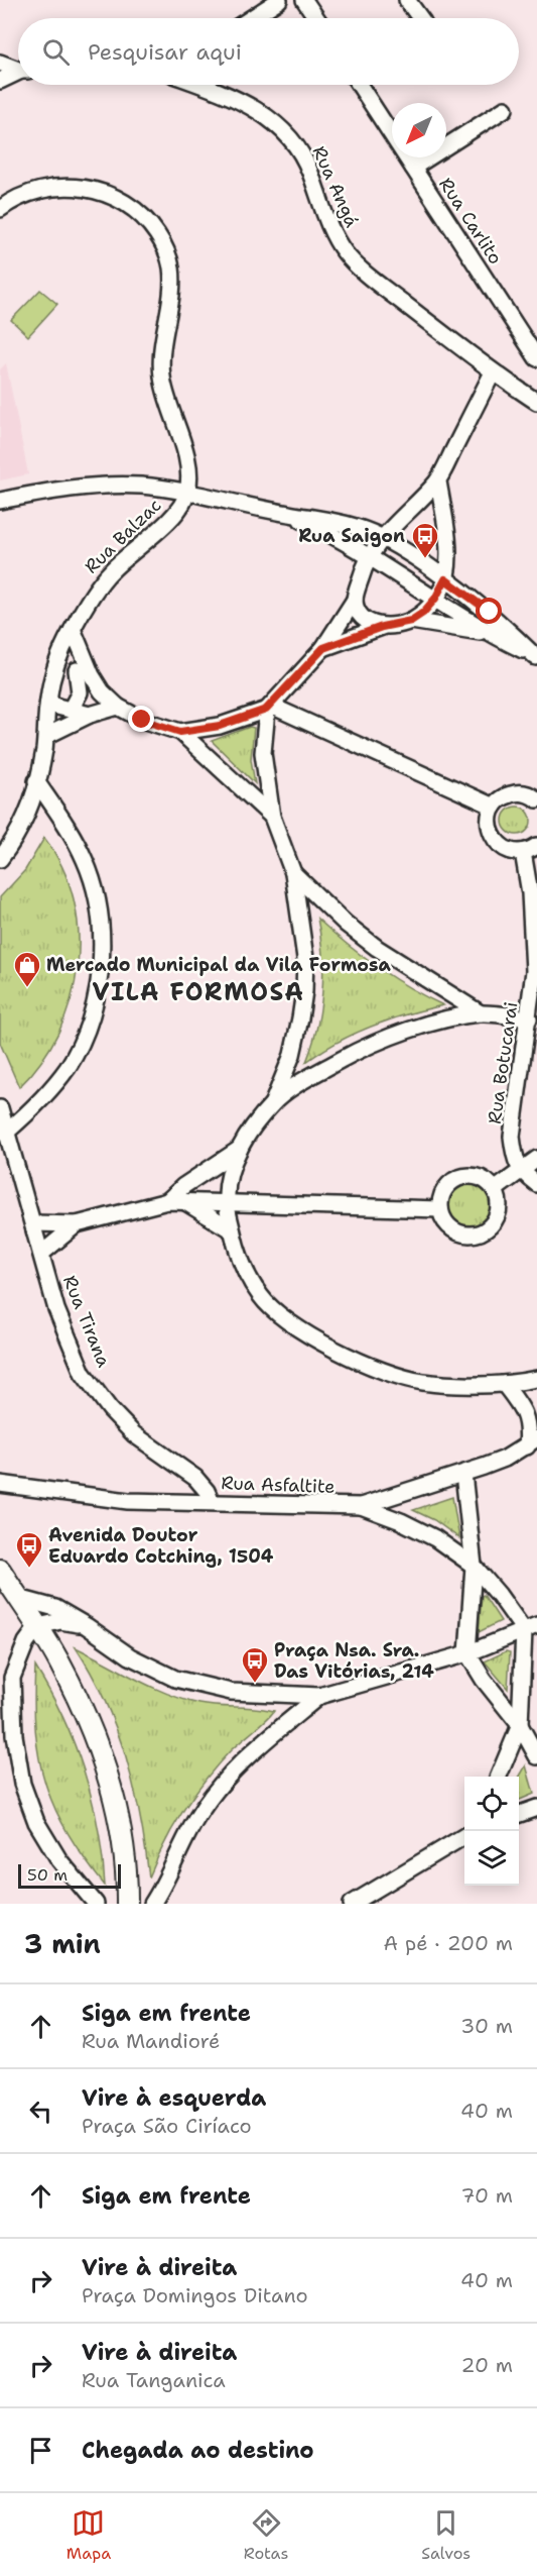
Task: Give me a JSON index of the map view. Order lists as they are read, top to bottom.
{
  "streets": {
    "street": [
      "Rua Angá",
      "Rua Carlito",
      "Rua Balzac",
      "Rua Botucarai",
      "Rua Tirana",
      "Rua Asfaltite"
    ]
  },
  "crossings": [
    ["Rua Tirana", "Rua Asfaltite"]
  ],
  "districts": ["VILA FORMOSA"],
  "places": {
    "bus stop": ["Rua Saigon", "Avenida Doutor Eduardo Cotching, 1504", "Praça Nsa. Sra. Das Vitórias, 214"],
    "shop": ["Mercado Municipal da Vila Formosa"]
  },
  "scale_bar": "50 m",
  "north": "bottom left",
  "page": {
    "search": "Pesquisar aqui",
    "scale": "50 m",
    "heading": ["3 min", "A pé · 200 m"],
    "list": [
      ["Siga em frente", "Rua Mandioré", "30 m"],
      ["Vire à esquerda", "Praça São Ciríaco", "40 m"],
      ["Siga em frente", "70 m"],
      ["Vire à direita", "Praça Domingos Ditano", "40 m"],
      ["Vire à direita", "Rua Tanganica", "20 m"],
      "Chegada ao destino"
    ],
    "nav": ["Mapa", "Rotas", "Salvos"]
  }
}
